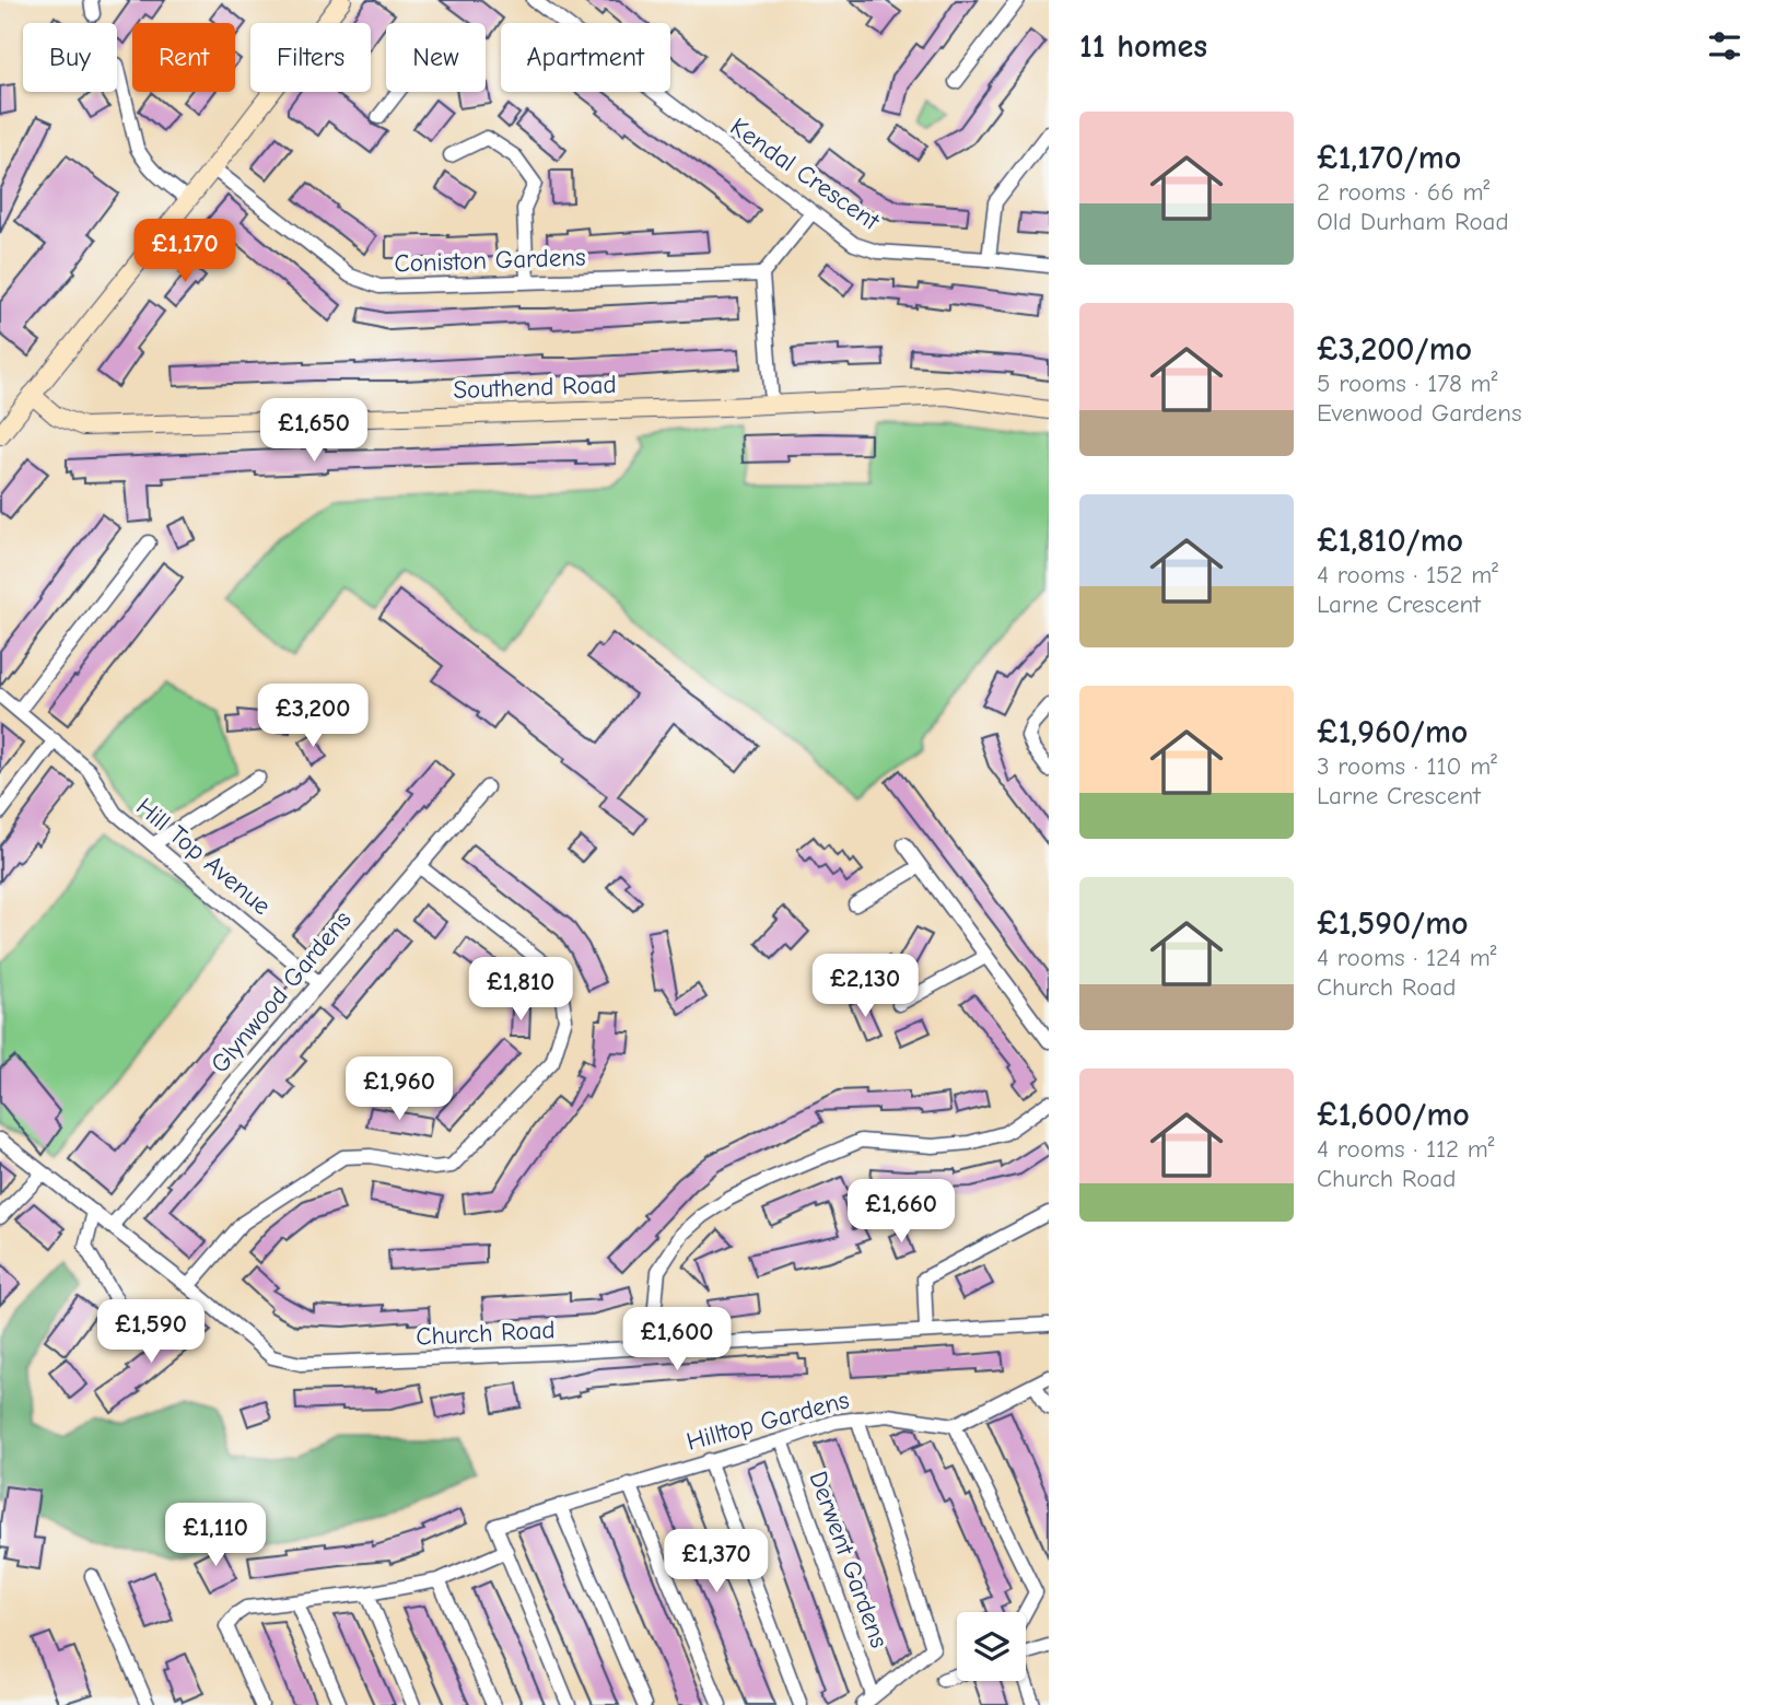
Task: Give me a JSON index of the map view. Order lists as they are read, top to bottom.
{
  "streets": {
    "street": [
      "Kendal Crescent",
      "Coniston Gardens",
      "Southend Road",
      "Hill Top Avenue",
      "Glynwood Gardens",
      "Church Road",
      "Hilltop Gardens",
      "Derwent Gardens"
    ]
  },
  "crossings": [
    ["Hill Top Avenue", "Glynwood Gardens"],
    ["Glynwood Gardens", "Church Road"],
    ["Hilltop Gardens", "Derwent Gardens"]
  ],
  "page": {
    "heading": "11 homes",
    "chip": [
      "Buy",
      "Rent",
      "Filters",
      "New",
      "Apartment"
    ],
    "list": [
      {
        "name": "£1,170/mo",
        "note": "2 rooms · 66 m² · Old Durham Road"
      },
      {
        "name": "£3,200/mo",
        "note": "5 rooms · 178 m² · Evenwood Gardens"
      },
      {
        "name": "£1,810/mo",
        "note": "4 rooms · 152 m² · Larne Crescent"
      },
      {
        "name": "£1,960/mo",
        "note": "3 rooms · 110 m² · Larne Crescent"
      },
      {
        "name": "£1,590/mo",
        "note": "4 rooms · 124 m² · Church Road"
      },
      {
        "name": "£1,600/mo",
        "note": "4 rooms · 112 m² · Church Road"
      }
    ],
    "price": [
      "£1,170",
      "£1,650",
      "£3,200",
      "£2,130",
      "£1,810",
      "£1,960",
      "£1,660",
      "£1,590",
      "£1,600",
      "£1,110",
      "£1,370"
    ]
  }
}
